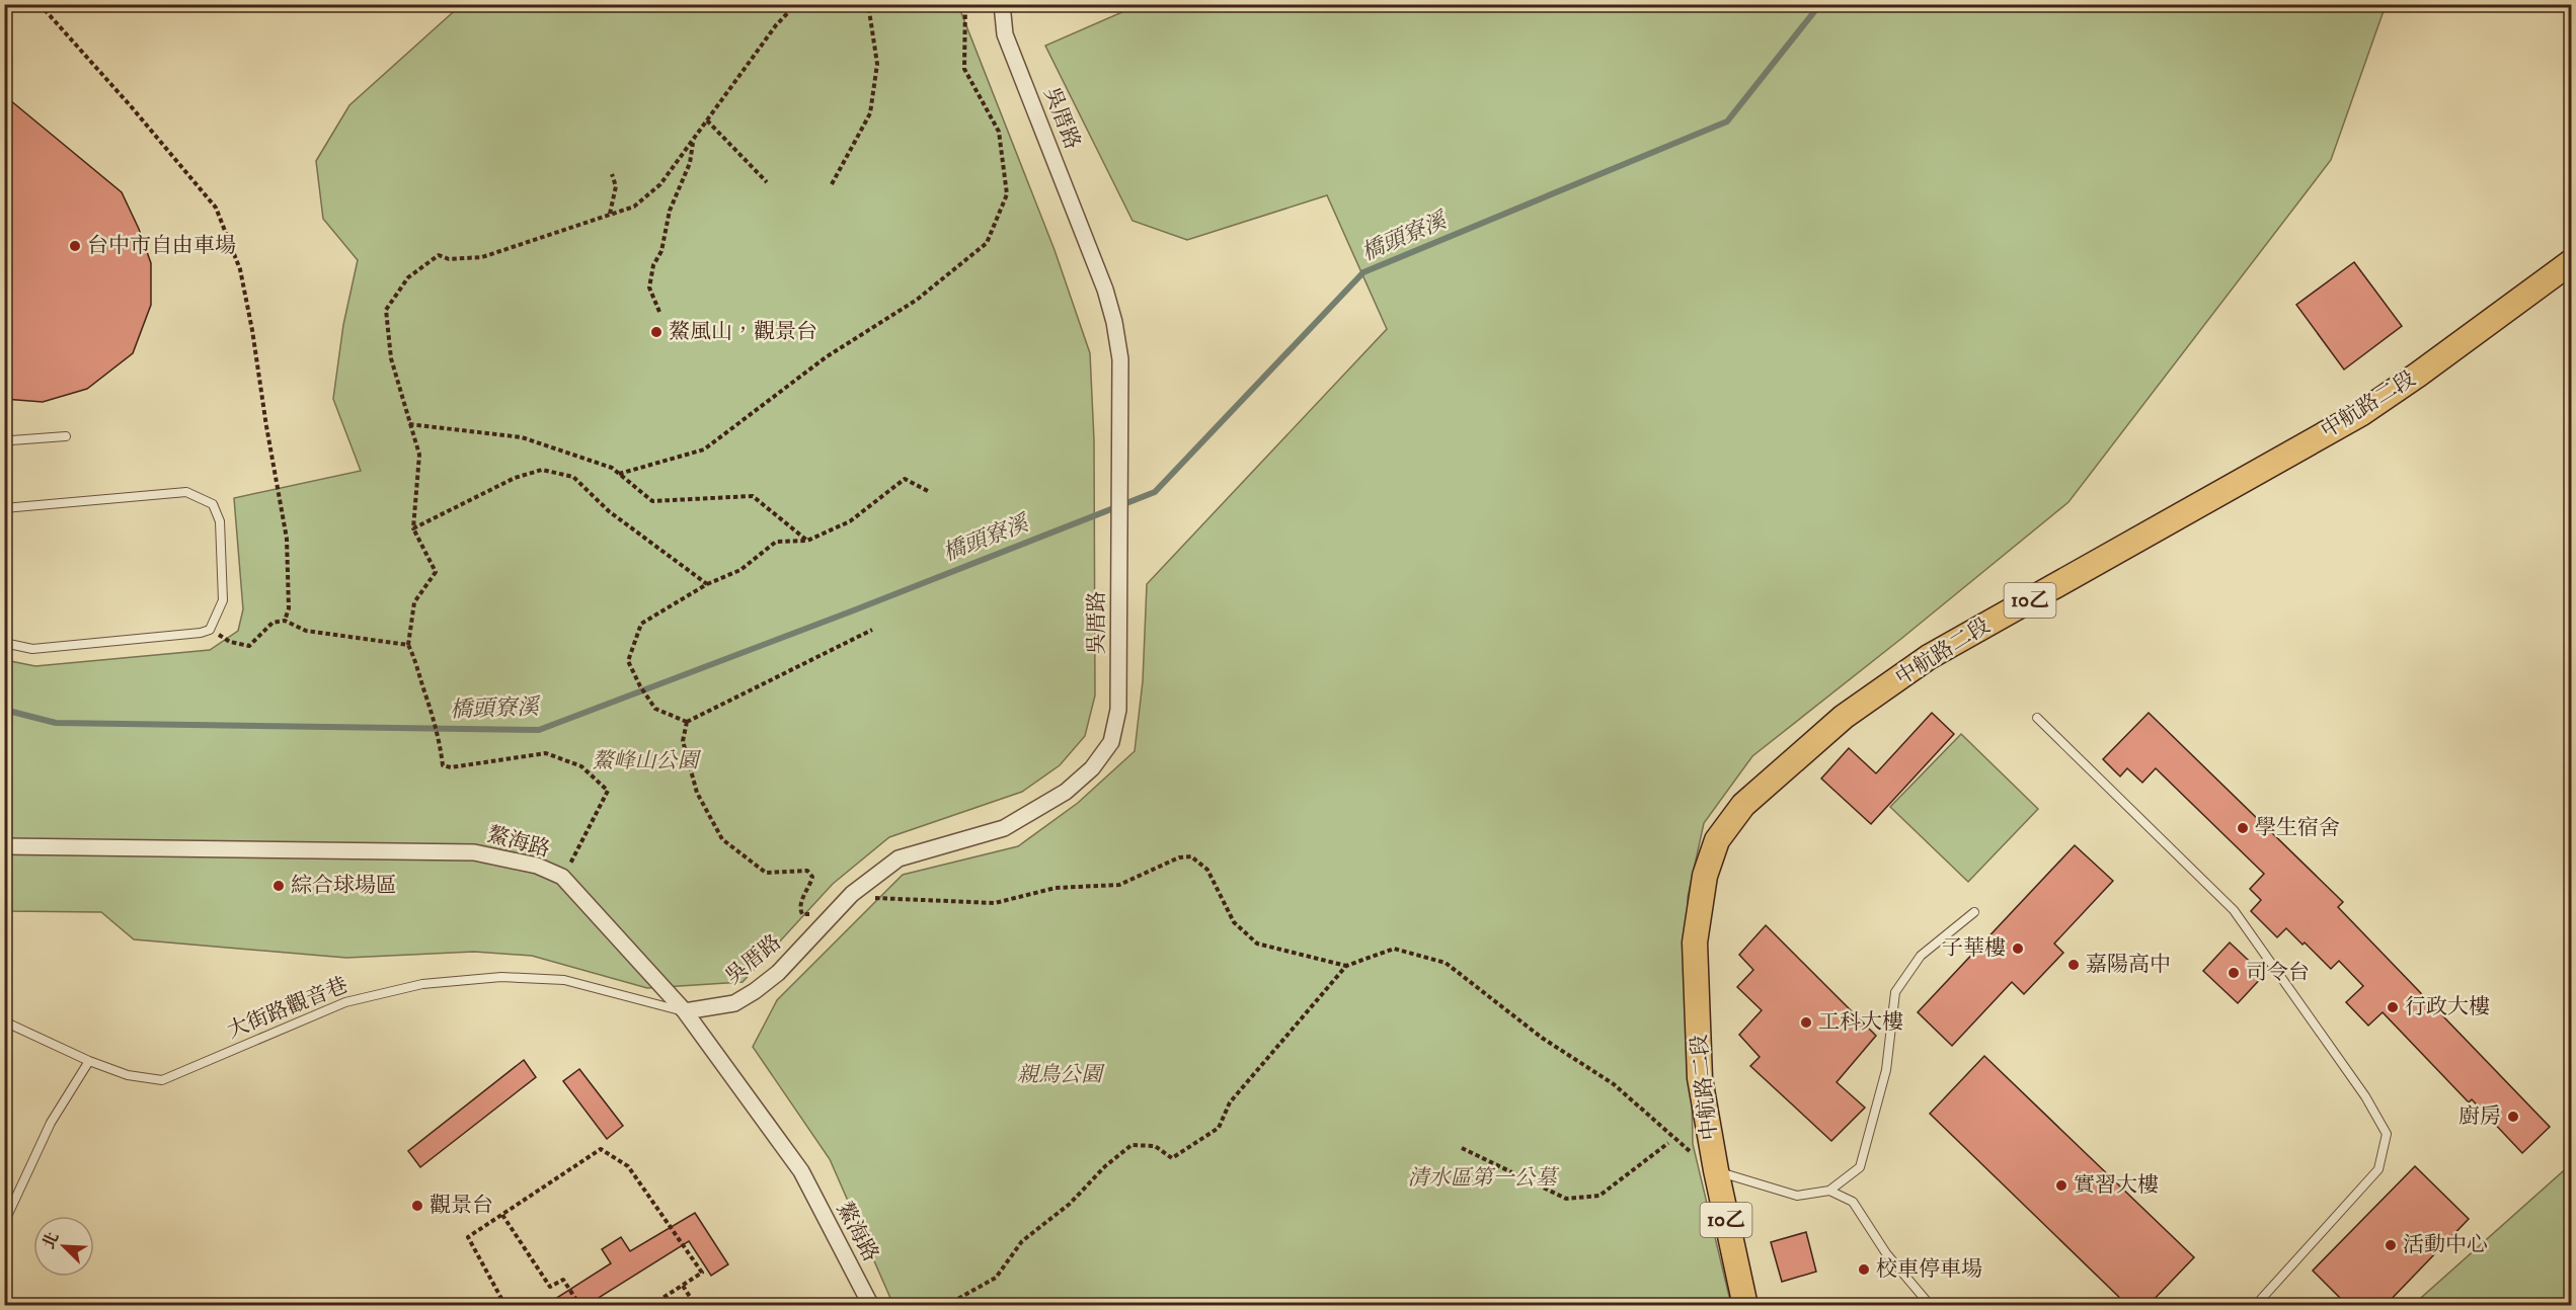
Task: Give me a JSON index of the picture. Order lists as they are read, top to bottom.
{
  "streets": {
    "main road": ["中航路二段", "10乙"],
    "street": ["吳厝路", "鰲海路"],
    "lane": ["大街路觀音巷"]
  },
  "crossings": [
    ["吳厝路", "鰲海路"],
    ["吳厝路", "大街路觀音巷"],
    ["中航路二段", "10乙"],
    ["鰲海路", "大街路觀音巷"]
  ],
  "water": ["橋頭寮溪"],
  "parks": ["鰲峰山公園", "親鳥公園", "清水區第一公墓"],
  "places": [
    "台中市自由車場",
    "鰲風山，觀景台",
    "學生宿舍",
    "綜合球場區",
    "子華樓",
    "嘉陽高中",
    "司令台",
    "行政大樓",
    "工科大樓",
    "廚房",
    "實習大樓",
    "觀景台",
    "活動中心",
    "校車停車場"
  ],
  "north": "top left"
}
